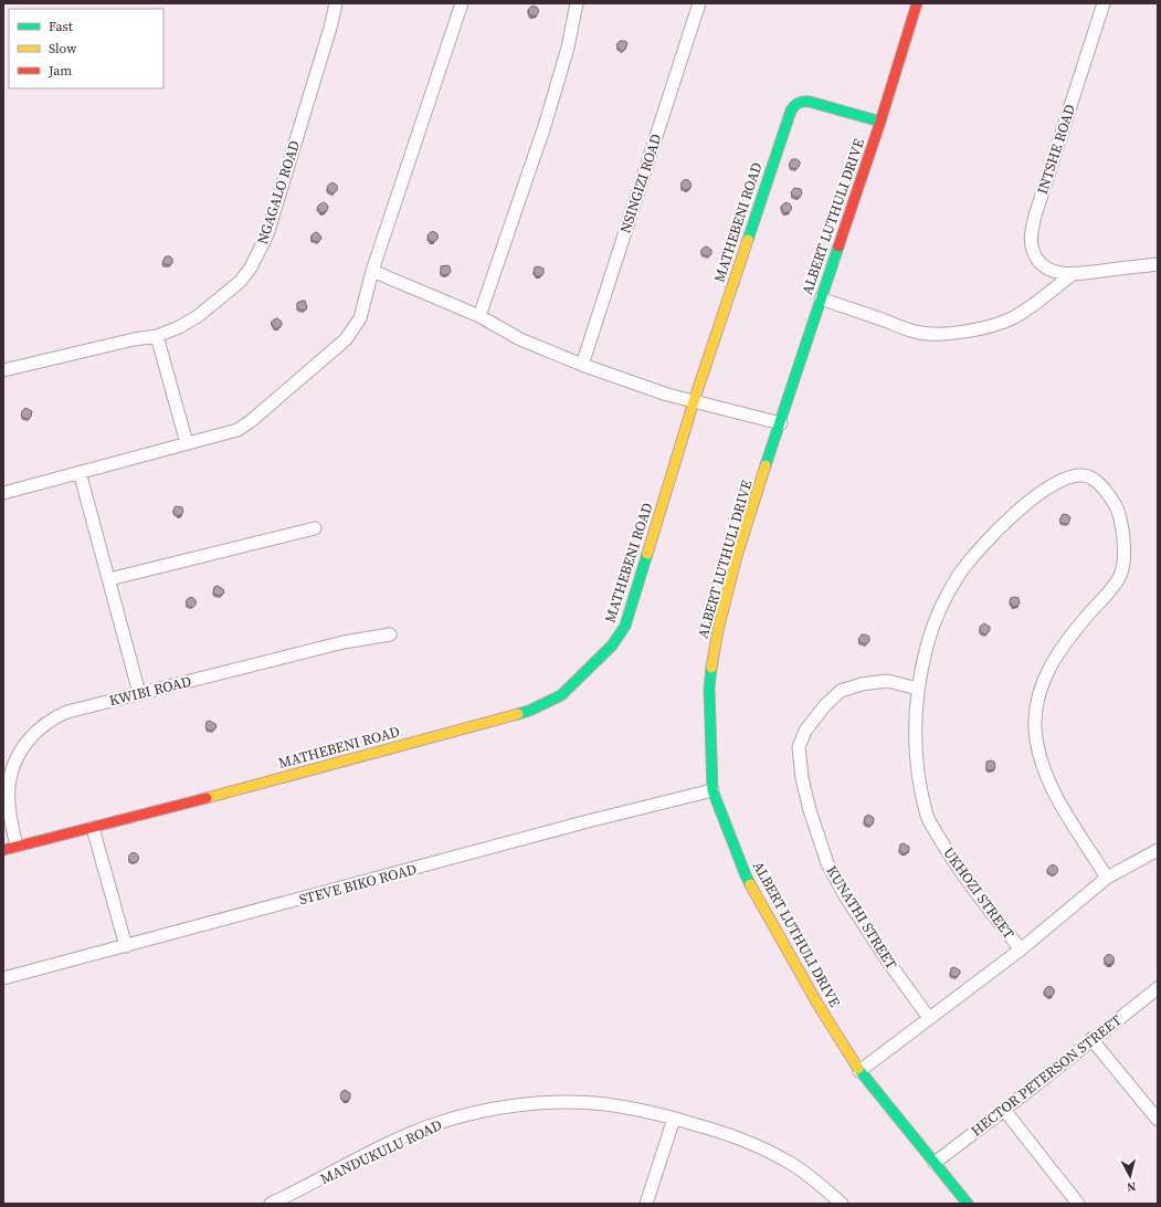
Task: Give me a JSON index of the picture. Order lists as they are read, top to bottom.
{
  "streets": {
    "street": [
      "INTSHE ROAD",
      "NSINGIZI ROAD",
      "NGAGALO ROAD",
      "ALBERT LUTHULI DRIVE",
      "MATHEBENI ROAD",
      "KWIBI ROAD",
      "STEVE BIKO ROAD",
      "UKHOZI STREET",
      "KUNATHI STREET",
      "HECTOR PETERSON STREET",
      "MANDUKULU ROAD"
    ]
  },
  "crossings": [
    ["ALBERT LUTHULI DRIVE", "MATHEBENI ROAD"],
    ["ALBERT LUTHULI DRIVE", "STEVE BIKO ROAD"],
    ["ALBERT LUTHULI DRIVE", "HECTOR PETERSON STREET"],
    ["MATHEBENI ROAD", "KWIBI ROAD"],
    ["UKHOZI STREET", "KUNATHI STREET"]
  ],
  "legend": ["Fast", "Slow", "Jam"],
  "north": "bottom"
}
